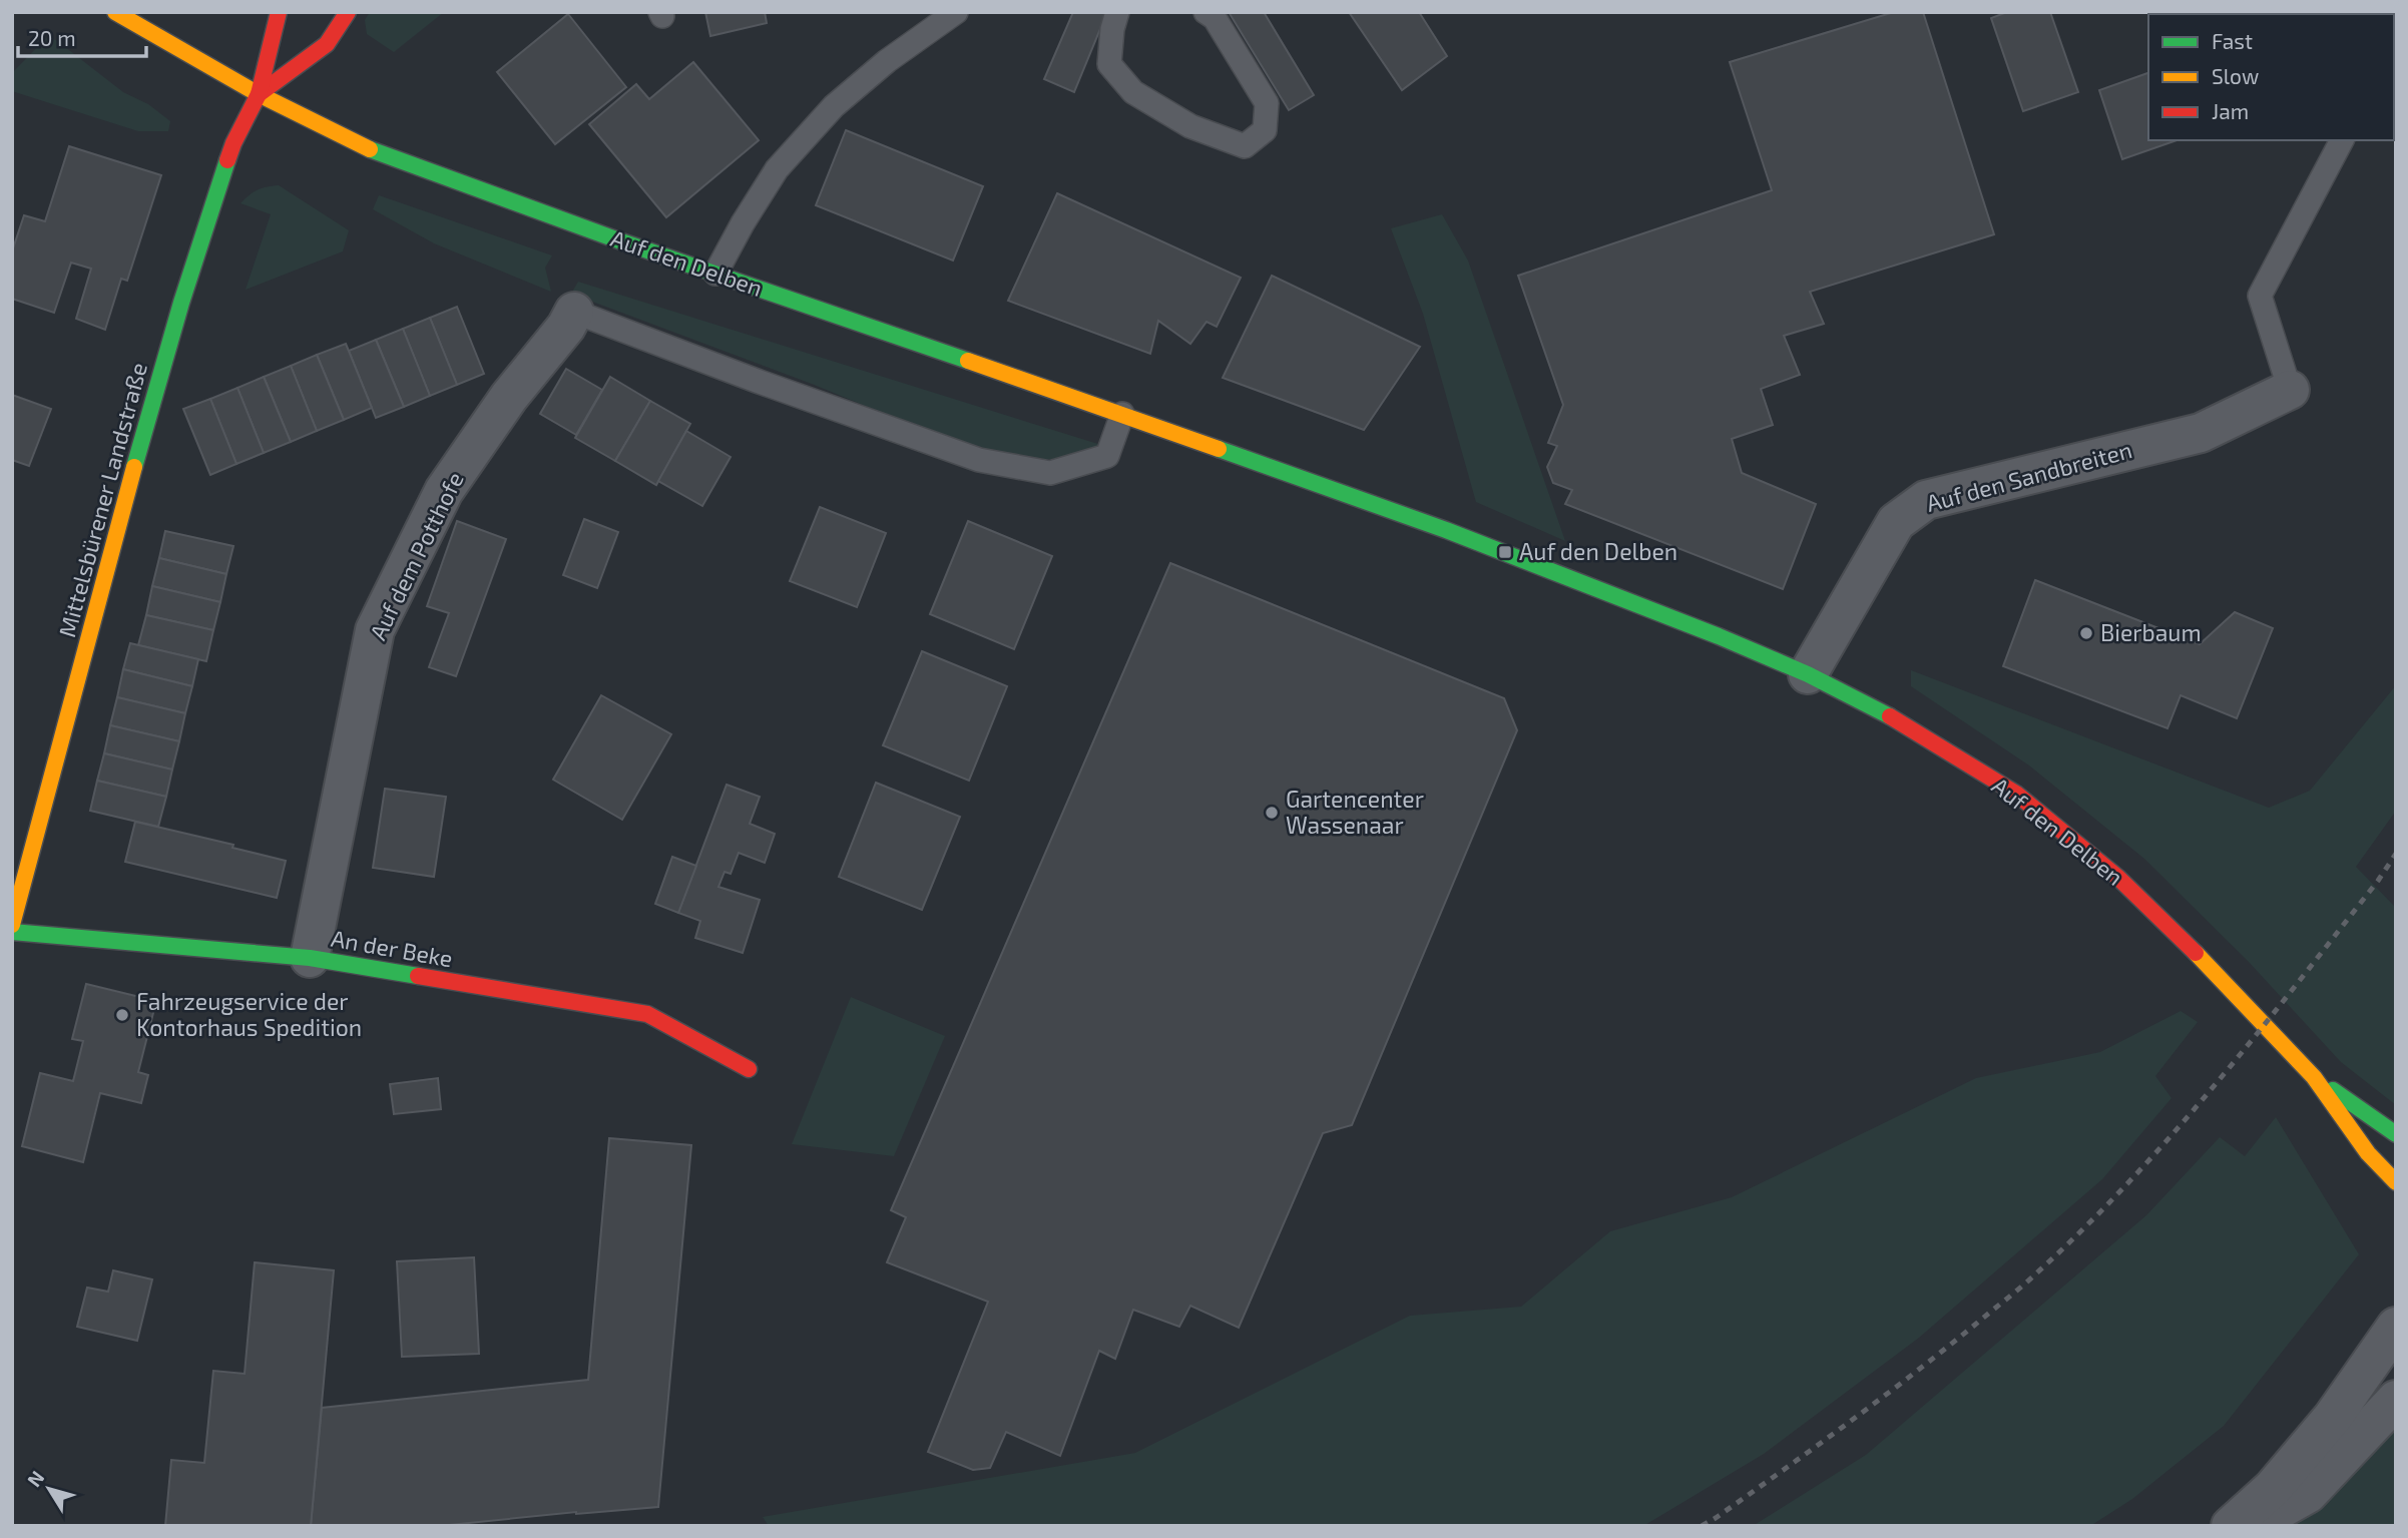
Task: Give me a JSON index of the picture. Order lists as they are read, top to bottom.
{
  "streets": {
    "main road": ["Auf den Delben", "Mittelsbürener Landstraße", "An der Beke"],
    "street": ["Auf den Sandbreiten", "Auf dem Potthofe"]
  },
  "crossings": [
    ["Auf den Delben", "Auf den Sandbreiten"],
    ["Auf den Delben", "Mittelsbürener Landstraße"],
    ["Auf dem Potthofe", "An der Beke"]
  ],
  "places": {
    "transit": ["Auf den Delben"],
    "other": ["Bierbaum", "Gartencenter Wassenaar", "Fahrzeugservice der Kontorhaus Spedition"]
  },
  "legend": ["Fast", "Slow", "Jam"],
  "scale_bar": "20 m",
  "north": "top left"
}
